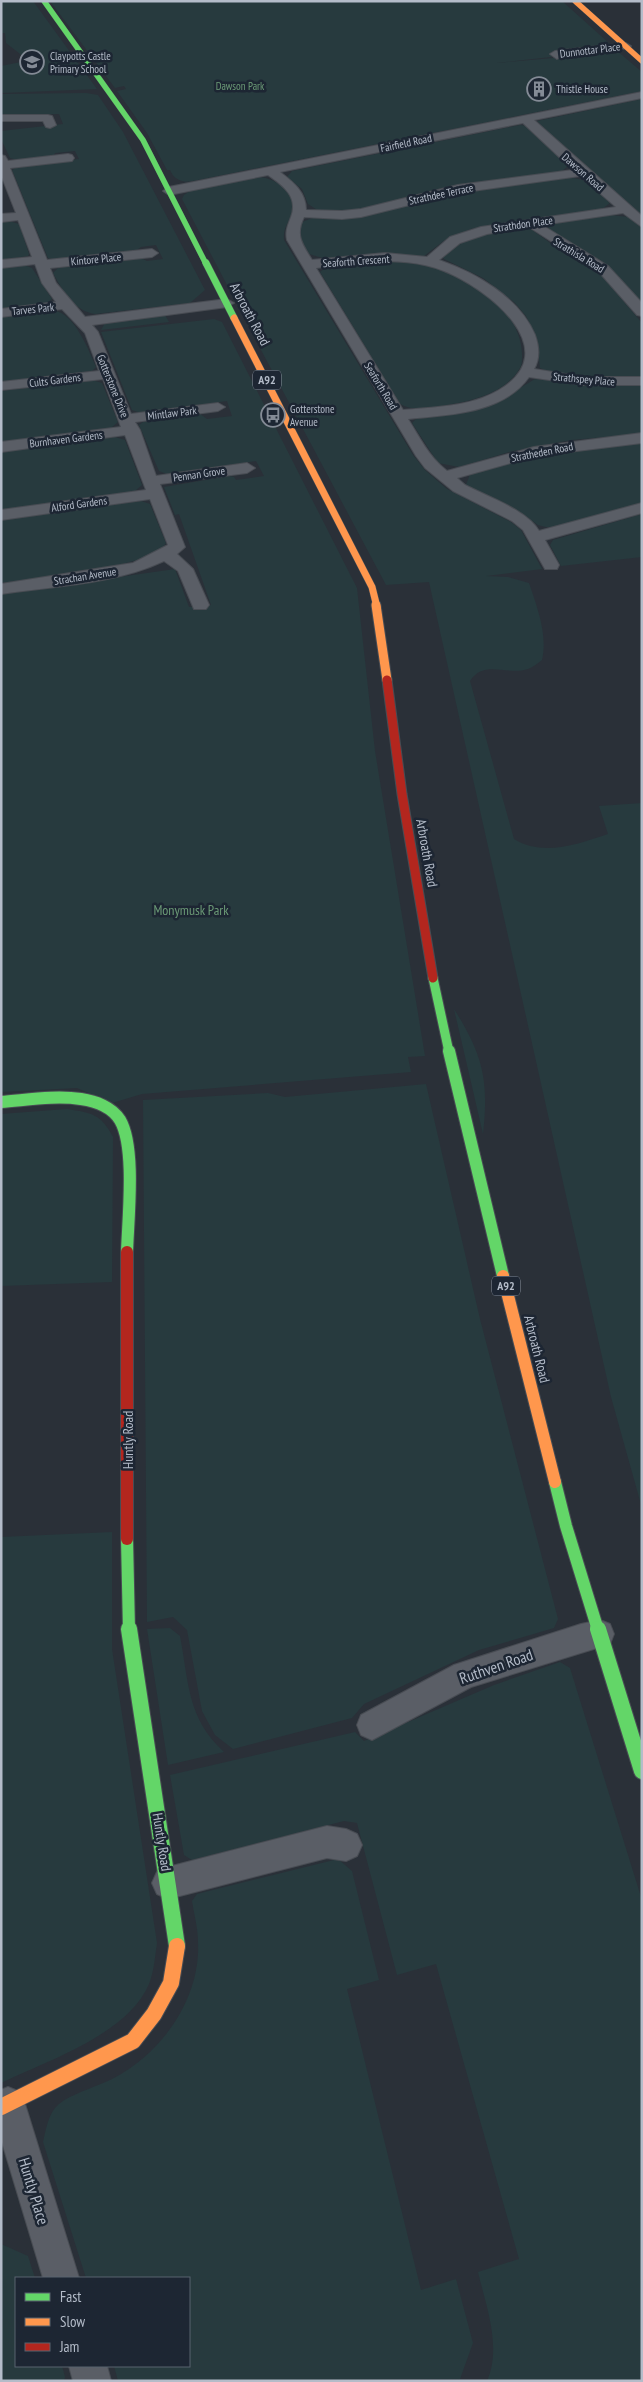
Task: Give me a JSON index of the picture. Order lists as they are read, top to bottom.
{
  "streets": {
    "main road": ["Arbroath Road", "A92", "Huntly Road"],
    "street": [
      "Dunnottar Place",
      "Fairfield Road",
      "Dawson Road",
      "Strathdee Terrace",
      "Strathdon Place",
      "Strathisla Road",
      "Kintore Place",
      "Seaforth Crescent",
      "Tarves Park",
      "Strathspey Place",
      "Cults Gardens",
      "Gotterstone Drive",
      "Seaforth Road",
      "Mintlaw Park",
      "Burnhaven Gardens",
      "Stratheden Road",
      "Pennan Grove",
      "Alford Gardens",
      "Strachan Avenue",
      "Ruthven Road",
      "Huntly Place"
    ]
  },
  "crossings": [
    ["Fairfield Road", "Dawson Road"],
    ["Fairfield Road", "Arbroath Road"],
    ["Dawson Road", "Strathdee Terrace"],
    ["Dawson Road", "Strathdon Place"],
    ["Strathdee Terrace", "Seaforth Road"],
    ["Strathdon Place", "Strathisla Road"],
    ["Strathdon Place", "Seaforth Crescent"],
    ["Kintore Place", "Gotterstone Drive"],
    ["Seaforth Crescent", "Strathspey Place"],
    ["Seaforth Crescent", "Seaforth Road"],
    ["Tarves Park", "Gotterstone Drive"],
    ["Arbroath Road", "Ruthven Road"],
    ["Cults Gardens", "Gotterstone Drive"],
    ["Gotterstone Drive", "Mintlaw Park"],
    ["Gotterstone Drive", "Burnhaven Gardens"],
    ["Gotterstone Drive", "Pennan Grove"],
    ["Gotterstone Drive", "Alford Gardens"],
    ["Gotterstone Drive", "Strachan Avenue"],
    ["Seaforth Road", "Stratheden Road"],
    ["Mintlaw Park", "Burnhaven Gardens"],
    ["Pennan Grove", "Alford Gardens"],
    ["Huntly Road", "Huntly Place"]
  ],
  "parks": ["Dawson Park", "Monymusk Park"],
  "places": {
    "school or university": ["Claypotts Castle Primary School"],
    "building": ["Thistle House"],
    "bus stop": ["Gotterstone Avenue"]
  },
  "legend": ["Fast", "Slow", "Jam"]
}
